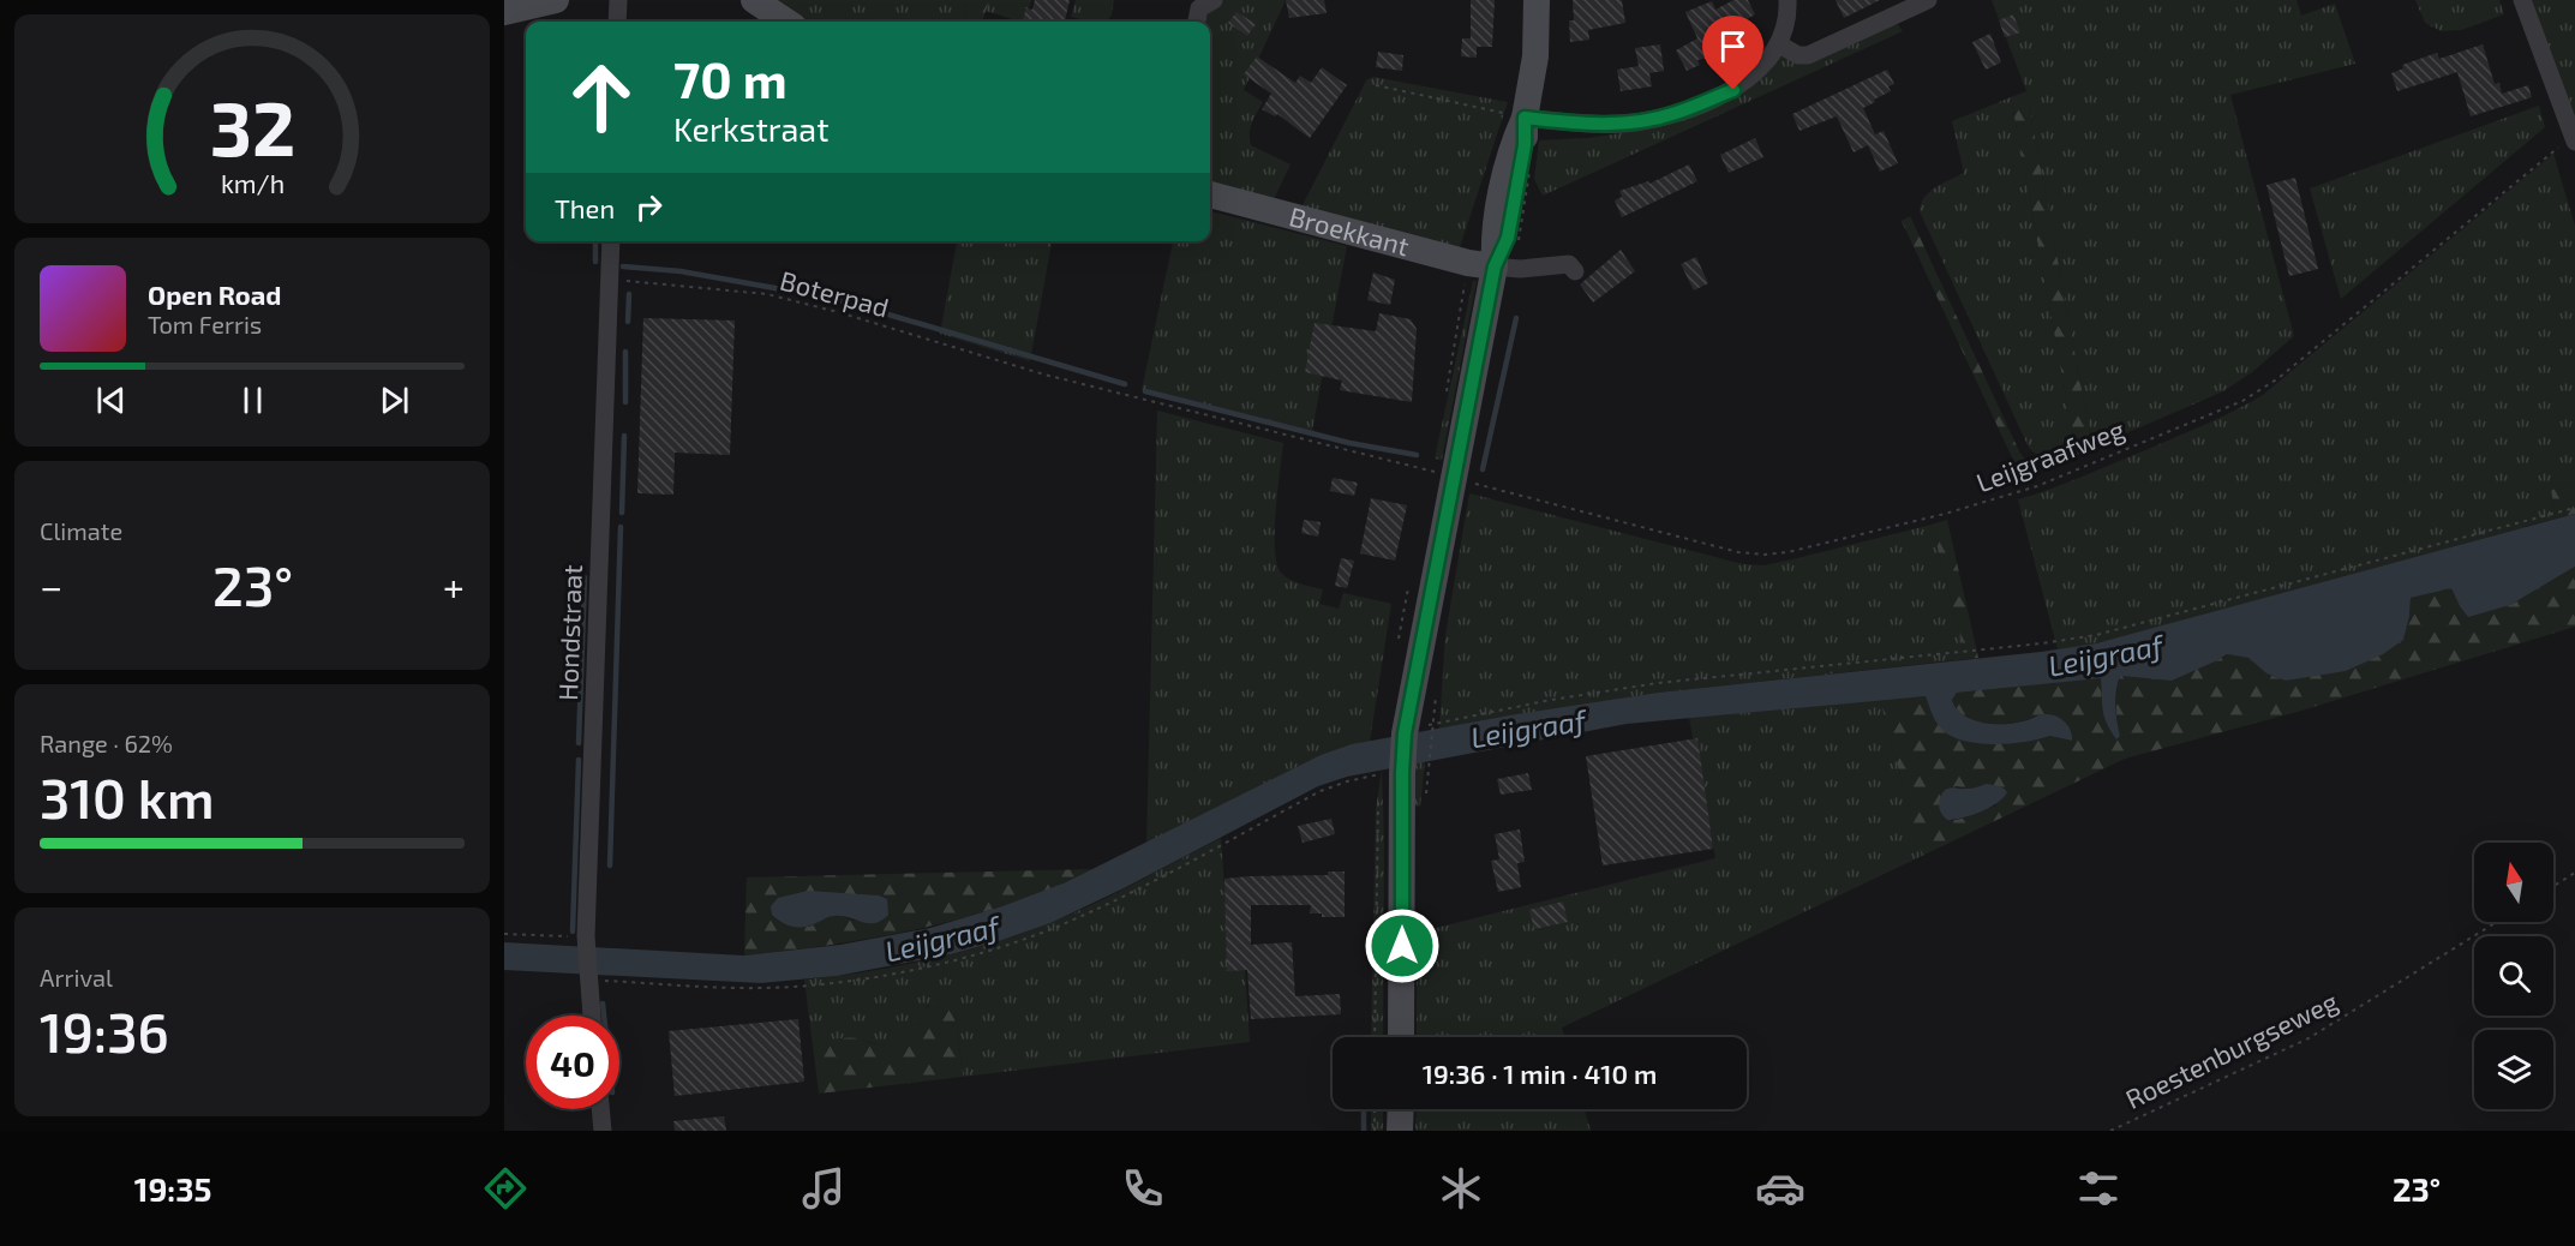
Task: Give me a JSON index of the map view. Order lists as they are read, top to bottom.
{
  "streets": {
    "street": ["Broekkant", "Hondstraat"],
    "path": ["Boterpad", "Leijgraafweg", "Roestenburgseweg"]
  },
  "crossings": [
    ["Boterpad", "Leijgraafweg"],
    ["Boterpad", "Hondstraat"]
  ],
  "water": ["Leijgraaf"],
  "north": "top",
  "page": {
    "turn": ["70 m", "Kerkstraat"],
    "then": "Then",
    "song": ["Open Road", "Tom Ferris"],
    "tile": [
      "Climate",
      ["Range · 62%", "310 km"],
      ["Arrival", "19:36"]
    ],
    "heat": ["−", "23°", "+"],
    "limit": "40",
    "trip": "19:36 · 1 min · 410 m",
    "tabs": ["19:35", "23°"],
    "gauge": ["32", "km/h"]
  }
}
